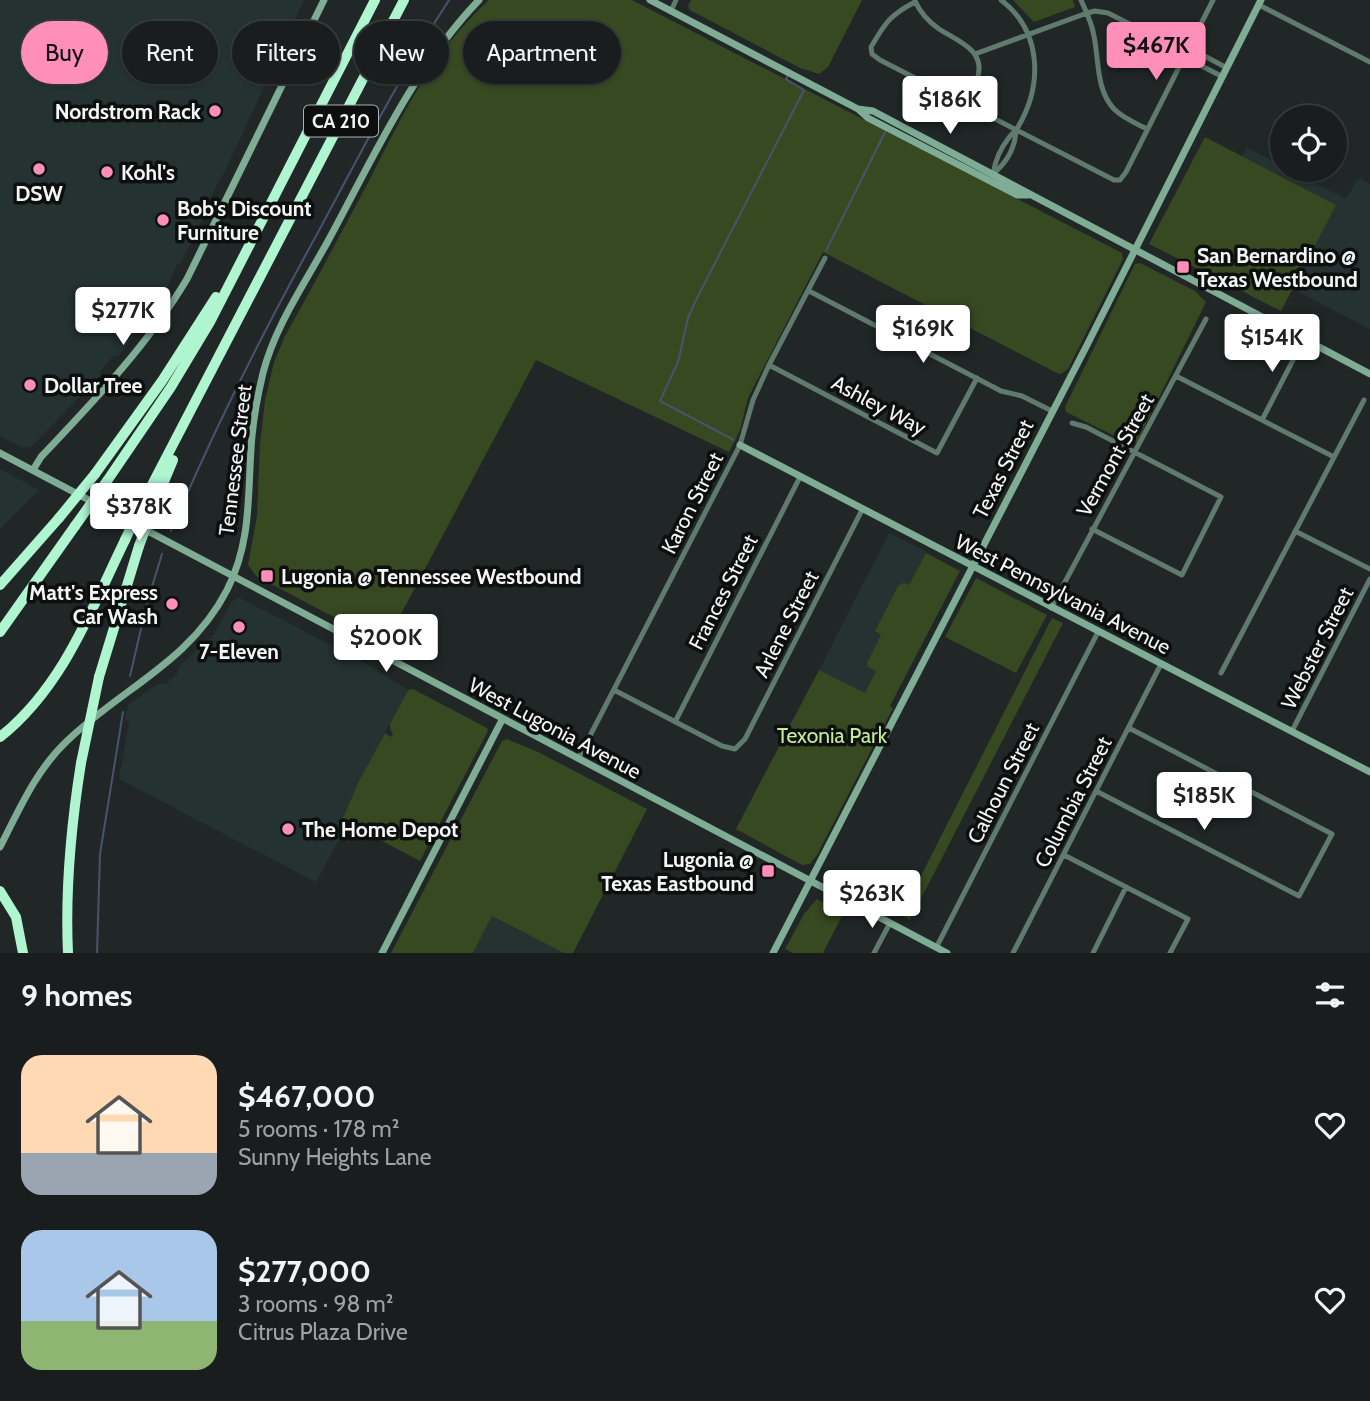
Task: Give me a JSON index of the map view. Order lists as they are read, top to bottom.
{
  "streets": {
    "highway": ["CA 210"],
    "street": [
      "Ashley Way",
      "Vermont Street",
      "Tennessee Street",
      "Texas Street",
      "Karon Street",
      "Frances Street",
      "West Pennsylvania Avenue",
      "Arlene Street",
      "Webster Street",
      "West Lugonia Avenue",
      "Calhoun Street",
      "Columbia Street"
    ]
  },
  "crossings": [
    ["Ashley Way", "Karon Street"],
    ["Vermont Street", "West Pennsylvania Avenue"],
    ["Tennessee Street", "West Lugonia Avenue"],
    ["Texas Street", "West Pennsylvania Avenue"],
    ["Texas Street", "West Lugonia Avenue"],
    ["Karon Street", "West Pennsylvania Avenue"],
    ["Karon Street", "West Lugonia Avenue"],
    ["Frances Street", "West Pennsylvania Avenue"],
    ["Frances Street", "Arlene Street"],
    ["West Pennsylvania Avenue", "Arlene Street"],
    ["West Pennsylvania Avenue", "Webster Street"],
    ["West Pennsylvania Avenue", "Calhoun Street"],
    ["West Pennsylvania Avenue", "Columbia Street"],
    ["West Lugonia Avenue", "Calhoun Street"]
  ],
  "parks": ["Texonia Park"],
  "places": {
    "other": [
      "Nordstrom Rack",
      "DSW",
      "Kohl's",
      "Bob's Discount Furniture",
      "Dollar Tree",
      "Matt's Express Car Wash",
      "7-Eleven",
      "The Home Depot"
    ],
    "transit": ["San Bernardino @ Texas Westbound", "Lugonia @ Tennessee Westbound", "Lugonia @ Texas Eastbound"]
  },
  "page": {
    "chip": [
      "Buy",
      "Rent",
      "Filters",
      "New",
      "Apartment"
    ],
    "price": [
      "$467K",
      "$186K",
      "$277K",
      "$169K",
      "$154K",
      "$378K",
      "$200K",
      "$185K",
      "$263K"
    ],
    "heading": "9 homes",
    "list": [
      {
        "name": "$467,000",
        "note": "5 rooms · 178 m² · Sunny Heights Lane"
      },
      {
        "name": "$277,000",
        "note": "3 rooms · 98 m² · Citrus Plaza Drive"
      }
    ]
  }
}
